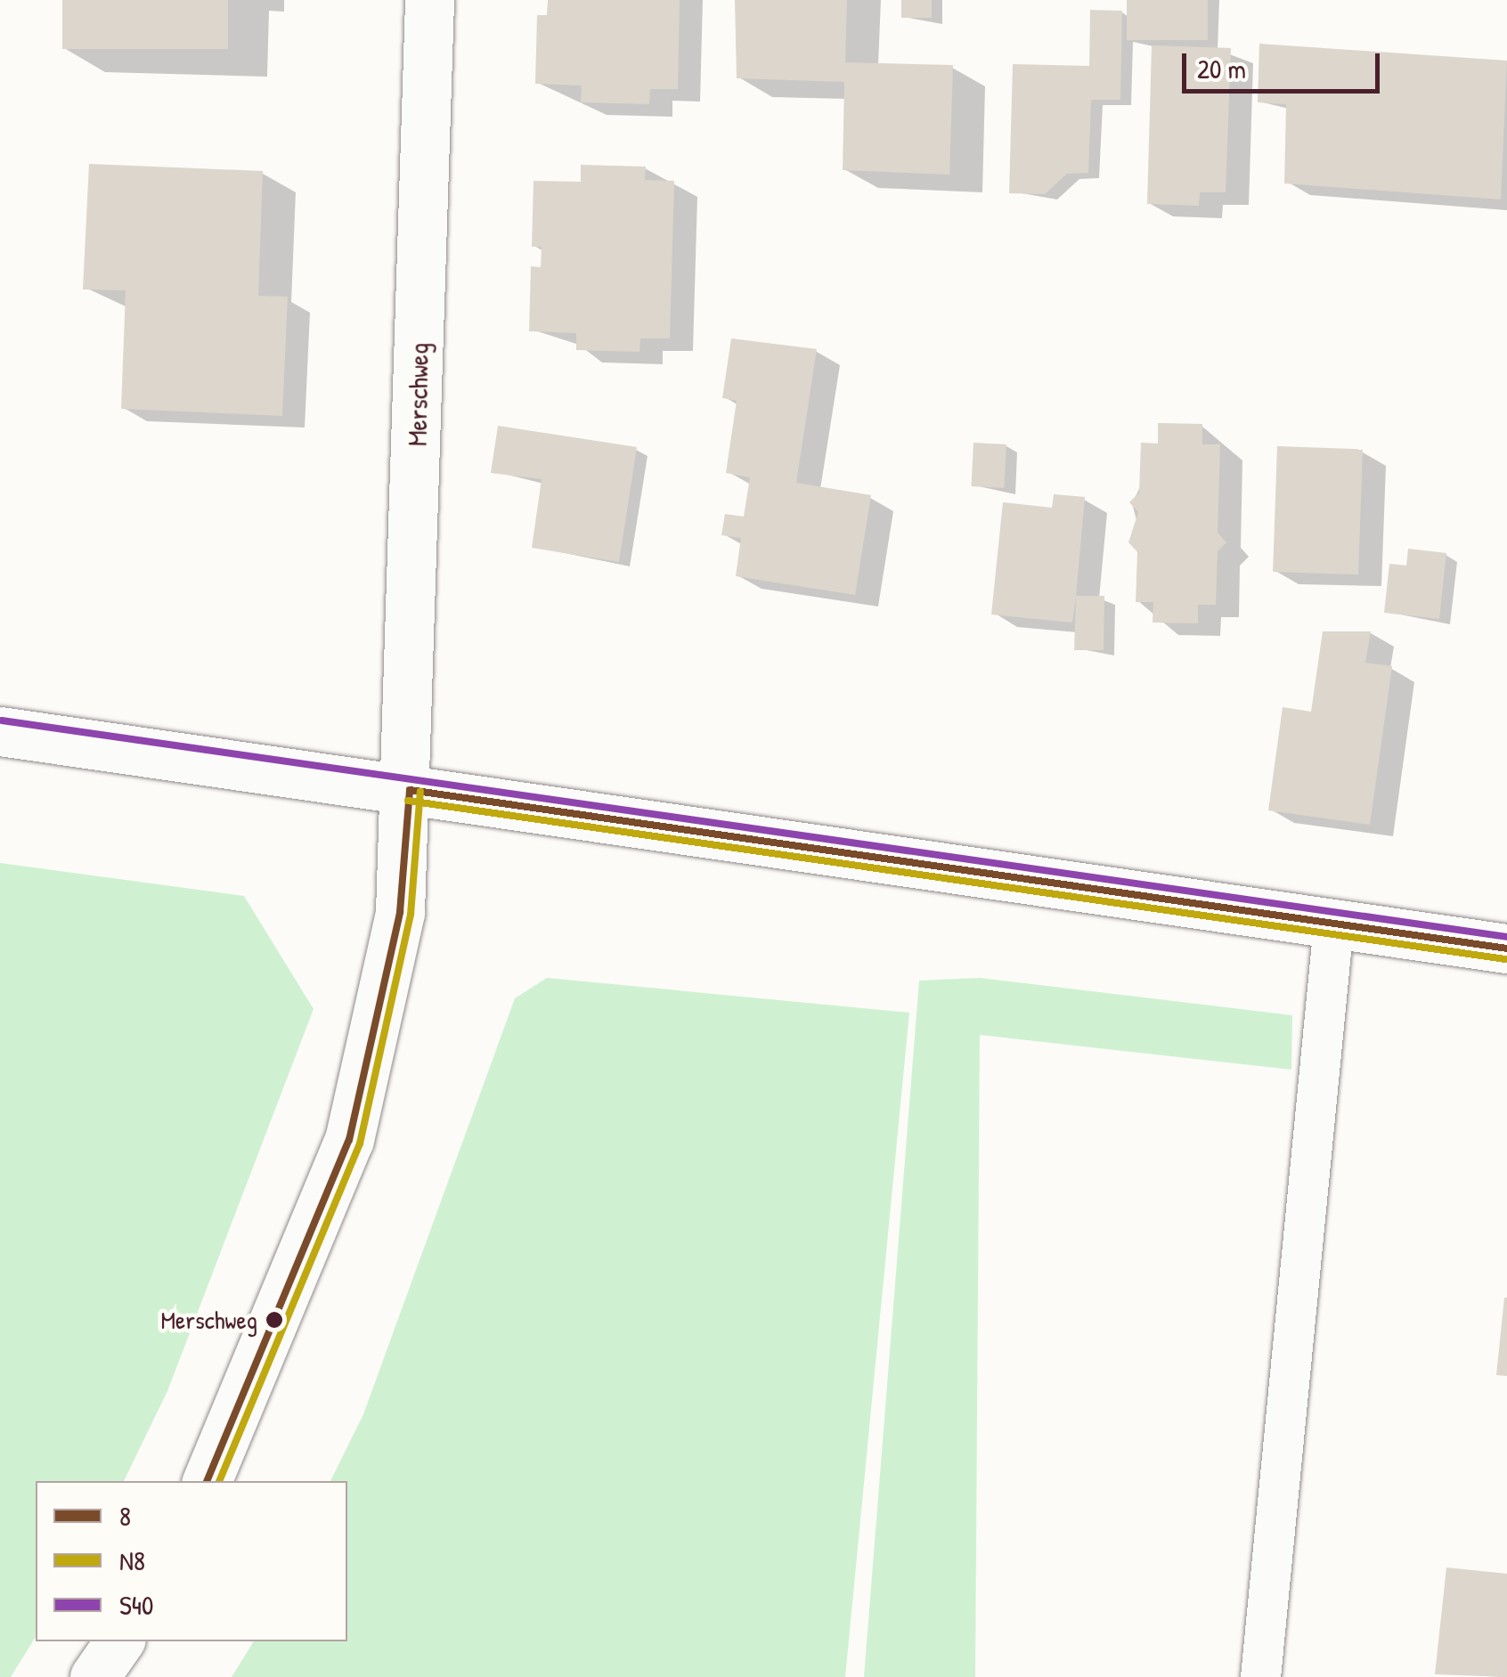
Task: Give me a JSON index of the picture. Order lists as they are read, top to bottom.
{
  "streets": {
    "street": ["Merschweg"]
  },
  "places": ["Merschweg"],
  "lines": ["transit line S40", "transit line 8", "transit line N8"],
  "legend": ["8", "N8", "S40"],
  "scale_bar": "20 m"
}
